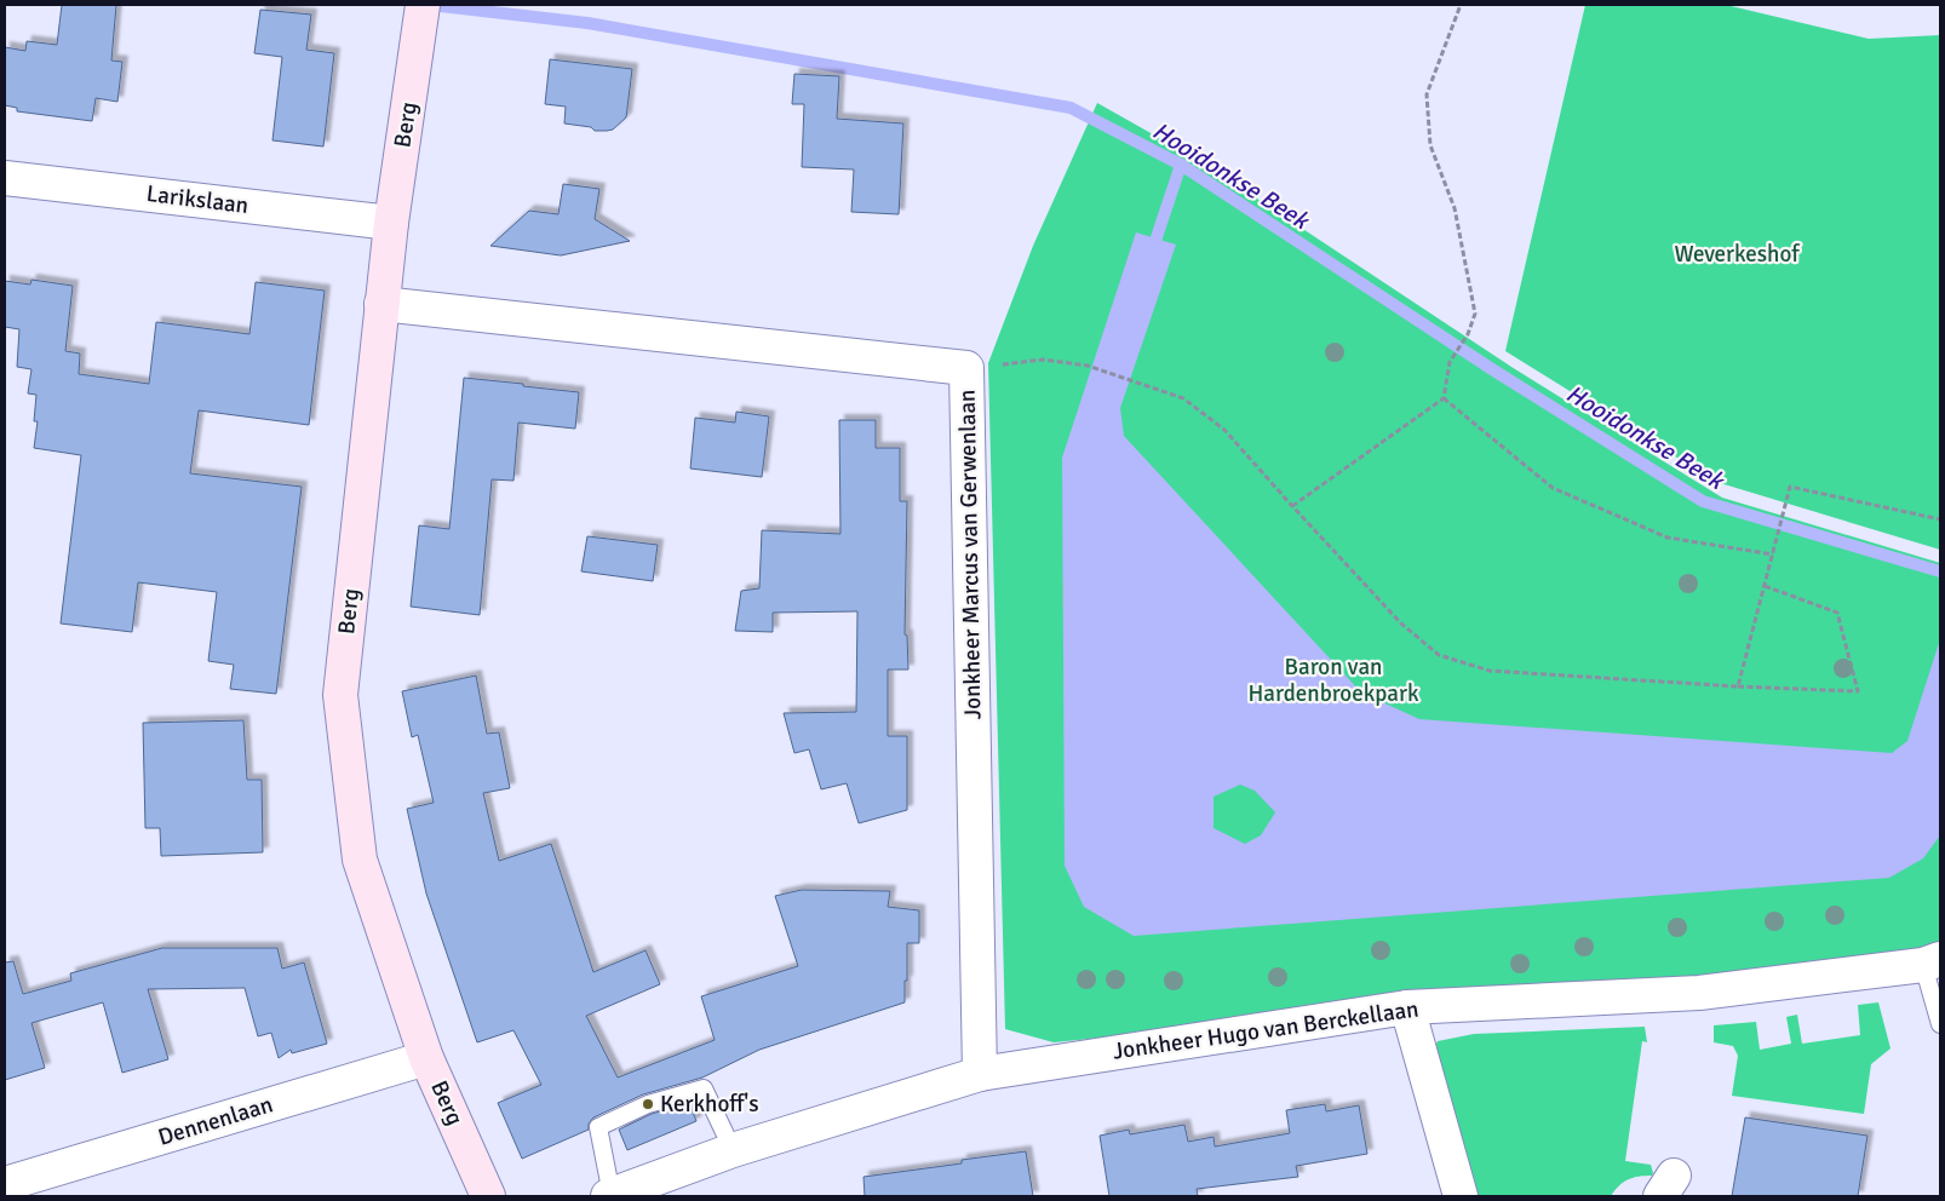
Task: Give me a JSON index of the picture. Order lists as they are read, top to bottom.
{
  "streets": {
    "street": [
      "Berg",
      "Larikslaan",
      "Jonkheer Marcus van Gerwenlaan",
      "Jonkheer Hugo van Berckellaan",
      "Dennenlaan"
    ]
  },
  "crossings": [
    ["Berg", "Larikslaan"],
    ["Berg", "Jonkheer Marcus van Gerwenlaan"],
    ["Berg", "Dennenlaan"],
    ["Jonkheer Marcus van Gerwenlaan", "Jonkheer Hugo van Berckellaan"]
  ],
  "water": ["Hooidonkse Beek"],
  "parks": ["Weverkeshof", "Baron van Hardenbroekpark"],
  "places": ["Kerkhoff's"]
}
